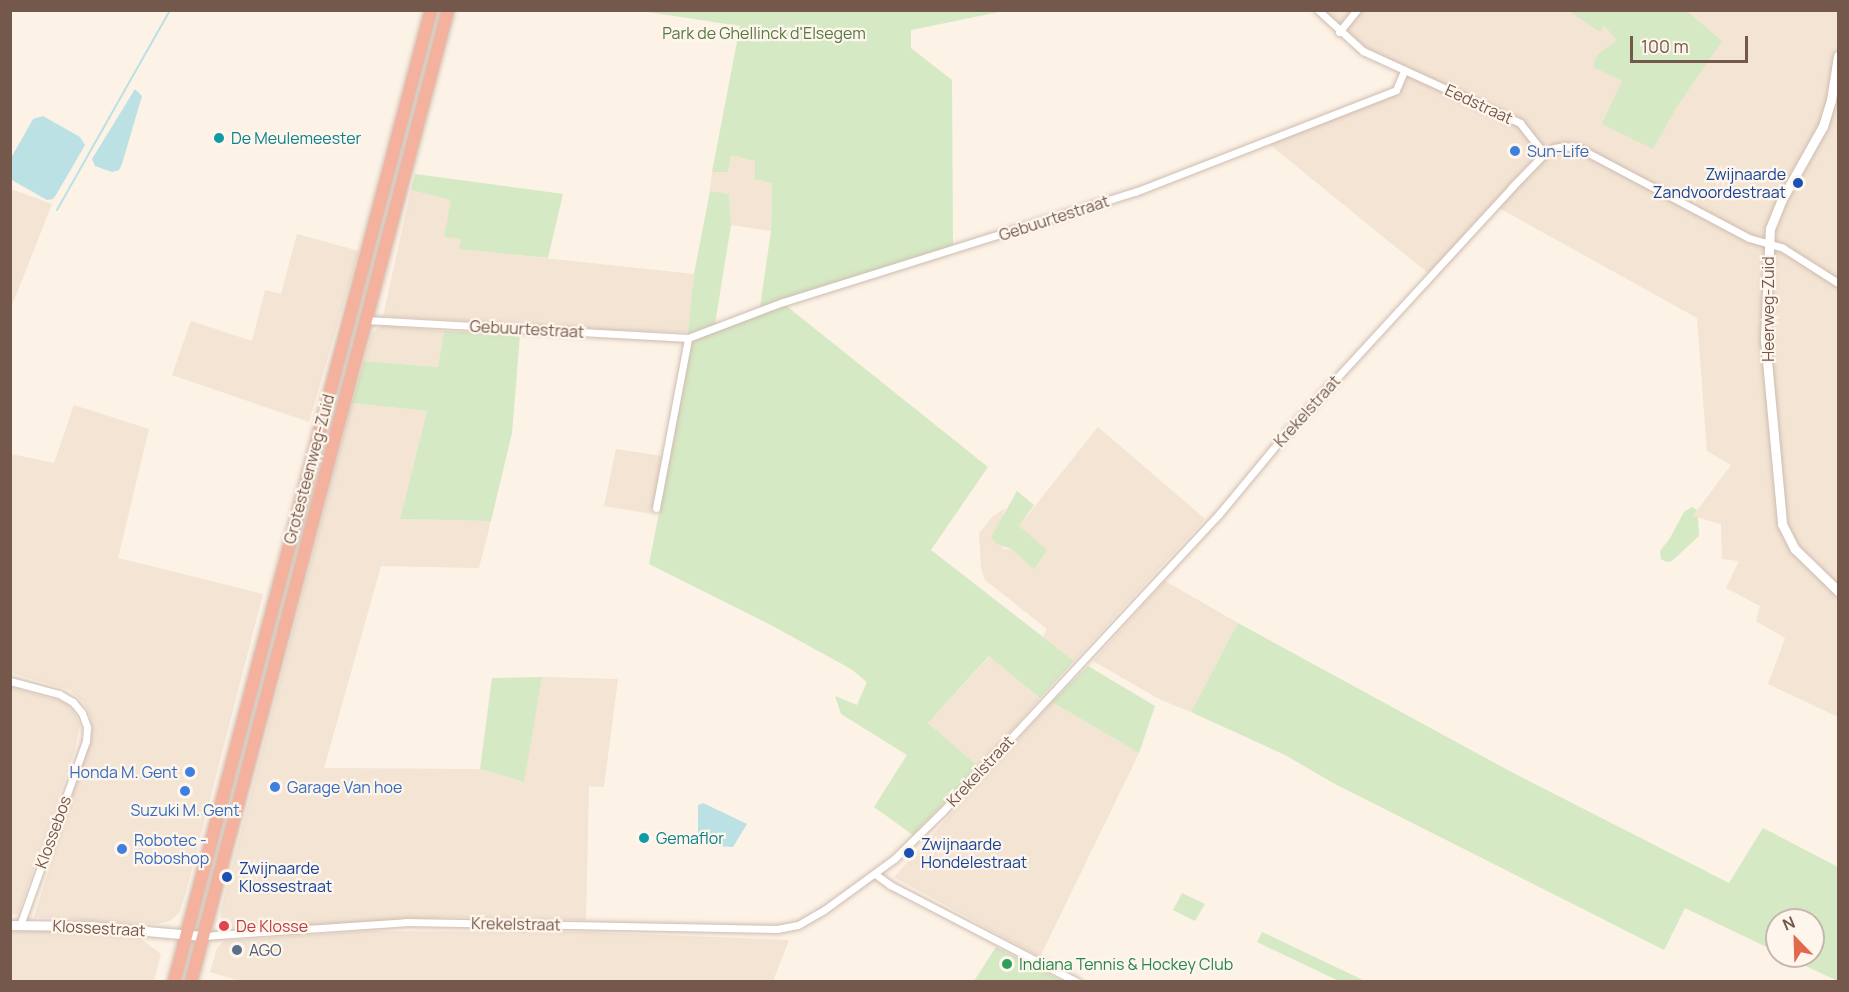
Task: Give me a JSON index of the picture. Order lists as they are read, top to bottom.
{
  "streets": {
    "highway": ["Grotesteenweg-Zuid"],
    "street": [
      "Eedstraat",
      "Gebuurtestraat",
      "Heerweg-Zuid",
      "Krekelstraat",
      "Klossebos",
      "Klossestraat"
    ]
  },
  "crossings": [
    ["Eedstraat", "Gebuurtestraat"],
    ["Eedstraat", "Krekelstraat"],
    ["Gebuurtestraat", "Grotesteenweg-Zuid"],
    ["Krekelstraat", "Grotesteenweg-Zuid"],
    ["Krekelstraat", "Klossestraat"],
    ["Grotesteenweg-Zuid", "Klossestraat"],
    ["Klossebos", "Klossestraat"]
  ],
  "parks": ["Park de Ghellinck d'Elsegem"],
  "places": [
    "De Meulemeester",
    "Sun-Life",
    "Zwijnaarde Zandvoordestraat",
    "Honda M. Gent",
    "Garage Van hoe",
    "Suzuki M. Gent",
    "Gemaflor",
    "Robotec - Roboshop",
    "Zwijnaarde Hondelestraat",
    "Zwijnaarde Klossestraat",
    "De Klosse",
    "AGO",
    "Indiana Tennis & Hockey Club"
  ],
  "scale_bar": "100 m",
  "north": "top left"
}
